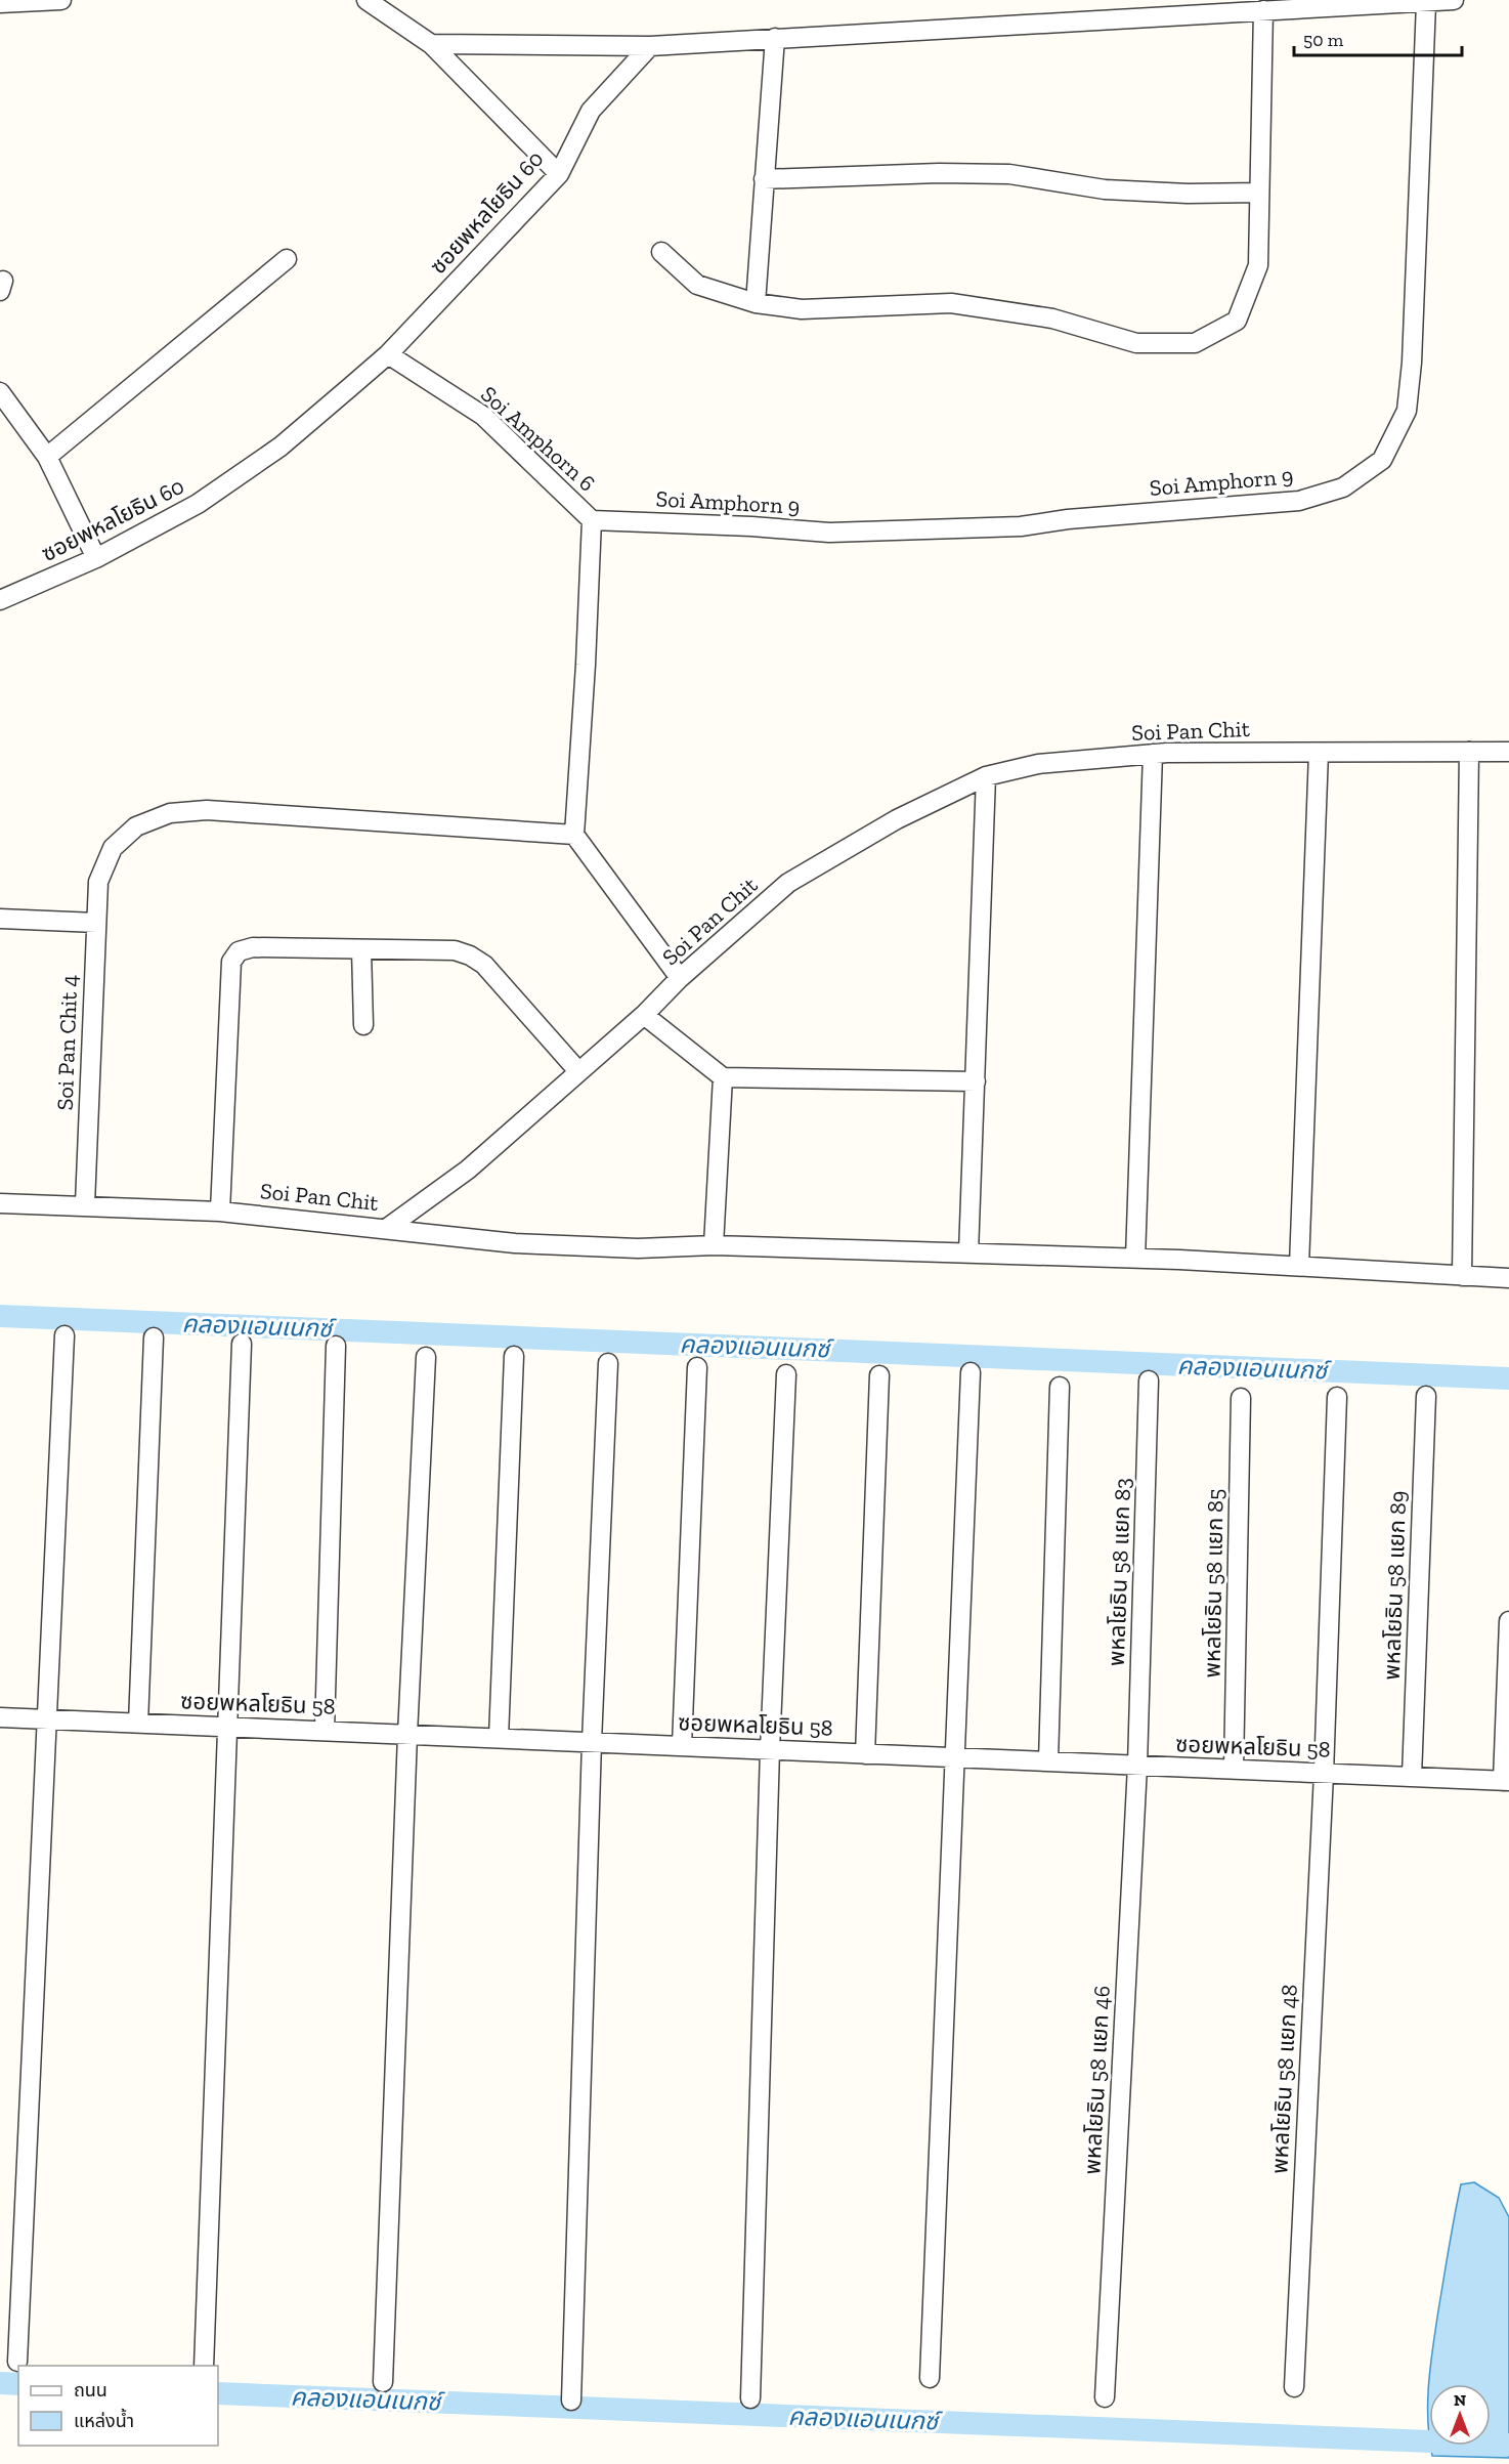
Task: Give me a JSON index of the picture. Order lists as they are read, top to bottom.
{
  "streets": {
    "street": [
      "ซอยพหลโยธิน 60",
      "Soi Amphorn 6",
      "Soi Amphorn 9",
      "Soi Pan Chit",
      "Soi Pan Chit 4",
      "พหลโยธิน 58 แยก 83",
      "พหลโยธิน 58 แยก 85",
      "พหลโยธิน 58 แยก 89",
      "ซอยพหลโยธิน 58",
      "พหลโยธิน 58 แยก 48",
      "พหลโยธิน 58 แยก 46"
    ]
  },
  "crossings": [
    ["ซอยพหลโยธิน 60", "Soi Amphorn 6"],
    ["Soi Amphorn 6", "Soi Amphorn 9"],
    ["Soi Pan Chit", "Soi Pan Chit 4"],
    ["พหลโยธิน 58 แยก 83", "ซอยพหลโยธิน 58"],
    ["พหลโยธิน 58 แยก 83", "พหลโยธิน 58 แยก 46"],
    ["พหลโยธิน 58 แยก 85", "ซอยพหลโยธิน 58"],
    ["พหลโยธิน 58 แยก 89", "ซอยพหลโยธิน 58"],
    ["ซอยพหลโยธิน 58", "พหลโยธิน 58 แยก 48"],
    ["ซอยพหลโยธิน 58", "พหลโยธิน 58 แยก 46"]
  ],
  "water": ["คลองแอนเนกซ์"],
  "legend": ["ถนน", "แหล่งน้ำ"],
  "scale_bar": "50 m",
  "north": "top"
}
